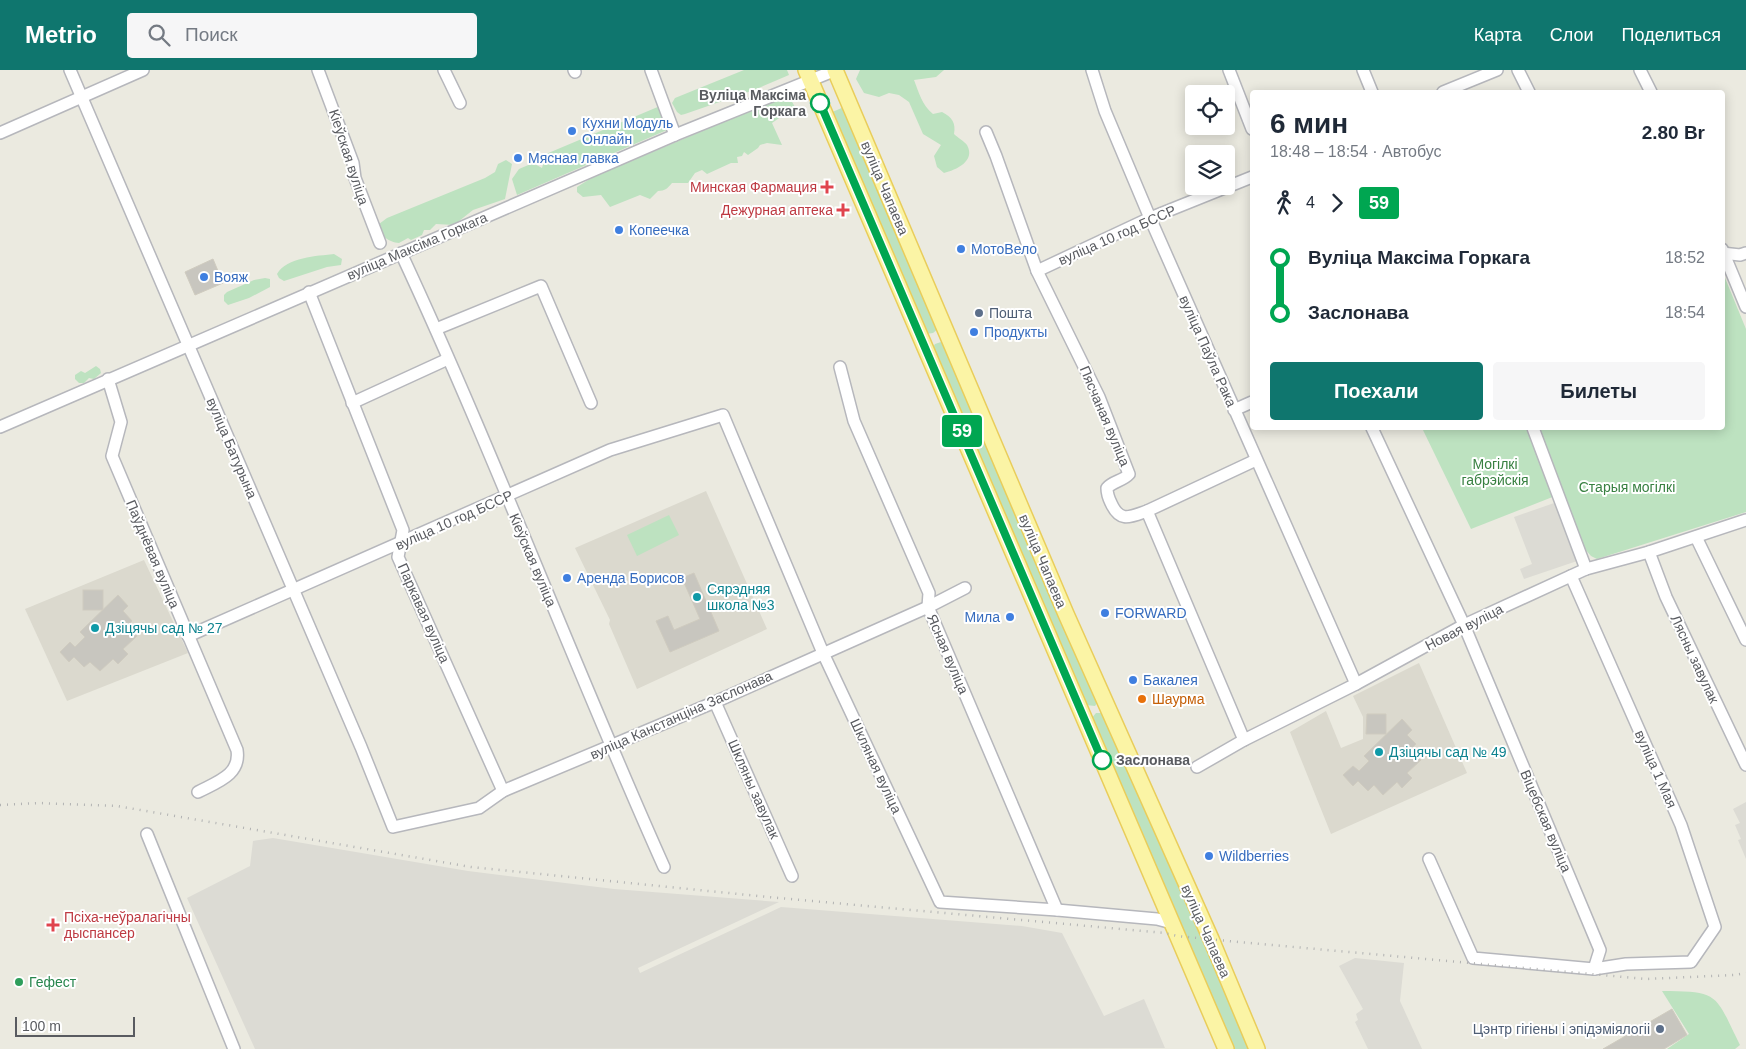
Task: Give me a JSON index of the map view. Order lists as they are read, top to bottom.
{
  "streets": {
    "main road": ["вуліца Чапаева"],
    "street": [
      "Кіеўская вуліца",
      "вуліца 10 год БССР",
      "вуліца Максіма Горкага",
      "вуліца Паўла Рака",
      "Пясчаная вуліца",
      "вуліца Батурына",
      "Паўднёвая вуліца",
      "Паркавая вуліца",
      "Новая вуліца",
      "Ясная вуліца",
      "Лясны завулак",
      "вуліца Канстанціна Заслонава",
      "Шкляная вуліца",
      "вуліца 1 Мая",
      "Шкляны завулак",
      "Віцебская вуліца"
    ]
  },
  "crossings": [
    ["Кіеўская вуліца", "вуліца 10 год БССР"],
    ["Кіеўская вуліца", "вуліца Максіма Горкага"],
    ["Кіеўская вуліца", "вуліца Канстанціна Заслонава"],
    ["вуліца Чапаева", "вуліца Максіма Горкага"],
    ["вуліца Чапаева", "Шкляная вуліца"],
    ["вуліца 10 год БССР", "вуліца Паўла Рака"],
    ["вуліца 10 год БССР", "Пясчаная вуліца"],
    ["вуліца 10 год БССР", "вуліца Батурына"],
    ["вуліца 10 год БССР", "Паўднёвая вуліца"],
    ["вуліца 10 год БССР", "Паркавая вуліца"],
    ["вуліца 10 год БССР", "Шкляная вуліца"],
    ["вуліца Максіма Горкага", "вуліца Батурына"],
    ["вуліца Максіма Горкага", "Паўднёвая вуліца"],
    ["вуліца Максіма Горкага", "Паркавая вуліца"],
    ["вуліца Паўла Рака", "Новая вуліца"],
    ["вуліца Батурына", "вуліца Канстанціна Заслонава"],
    ["Паркавая вуліца", "вуліца Канстанціна Заслонава"],
    ["Новая вуліца", "Лясны завулак"],
    ["Новая вуліца", "вуліца 1 Мая"],
    ["Новая вуліца", "Віцебская вуліца"],
    ["Ясная вуліца", "вуліца Канстанціна Заслонава"],
    ["Ясная вуліца", "Шкляная вуліца"],
    ["вуліца Канстанціна Заслонава", "Шкляная вуліца"],
    ["вуліца Канстанціна Заслонава", "Шкляны завулак"],
    ["вуліца 1 Мая", "Віцебская вуліца"]
  ],
  "parks": ["Могілкі габрэйскія", "Старыя могілкі"],
  "places": {
    "other": [
      "Вуліца Максіма Горкага",
      "Кухни Модуль Онлайн",
      "Мясная лавка",
      "Копеечка",
      "МотоВело",
      "Вояж",
      "Пошта",
      "Продукты",
      "Аренда Борисов",
      "Сярэдняя школа №3",
      "FORWARD",
      "Мила",
      "Дзіцячы сад № 27",
      "Бакалея",
      "Шаурма",
      "Дзіцячы сад № 49",
      "Заслонава",
      "Wildberries",
      "Гефест",
      "Цэнтр гігіены і эпідэміялогіі"
    ],
    "health": ["Минская Фармация", "Дежурная аптека", "Псіха-неўралагічны дыспансер"]
  },
  "lines": ["bus line 59"],
  "scale_bar": "100 m",
  "page": {
    "header": "Metrio",
    "search": "Поиск",
    "nav": ["Карта", "Слои", "Поделиться"],
    "on_map": "59",
    "heading": ["6 мин", "18:48 – 18:54 · Автобус", "2.80 Br"],
    "legs": ["4", "59"],
    "list": [
      {
        "name": "Вуліца Максіма Горкага",
        "value": "18:52"
      },
      {
        "name": "Заслонава",
        "value": "18:54"
      }
    ],
    "buttons": ["Поехали", "Билеты"],
    "scale": "100 m"
  }
}
